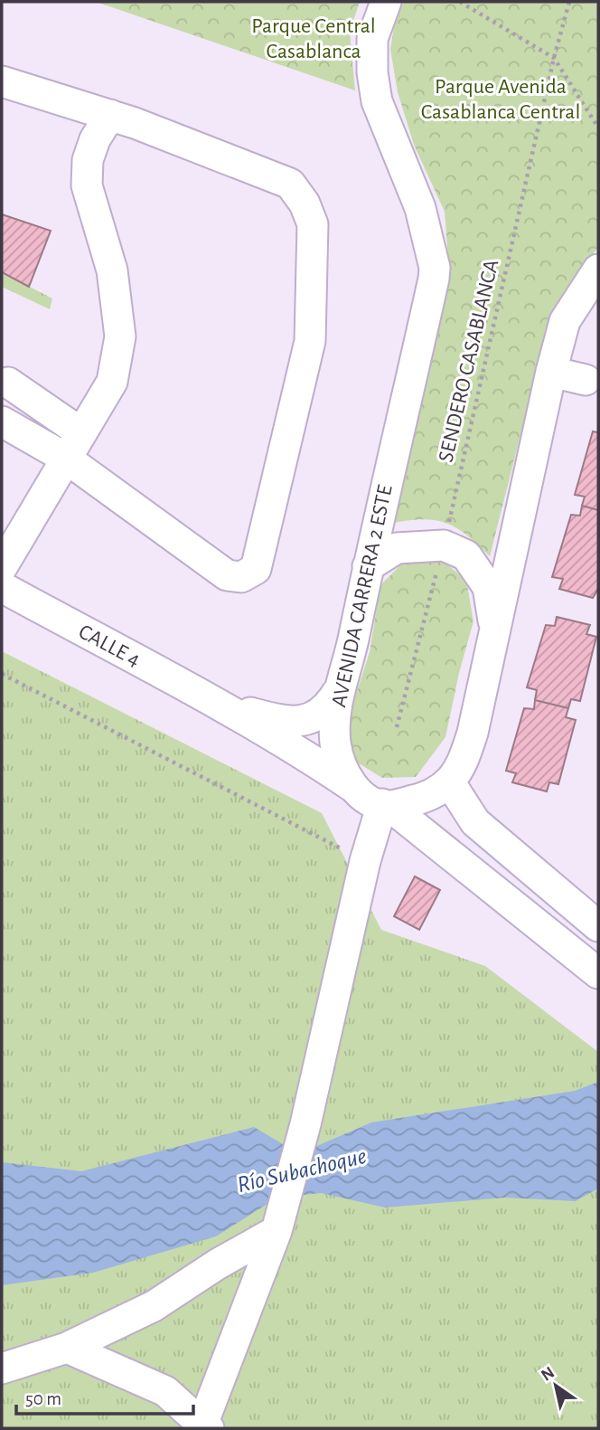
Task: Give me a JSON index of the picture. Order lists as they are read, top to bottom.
{
  "streets": {
    "street": ["AVENIDA CARRERA 2 ESTE", "CALLE 4"],
    "path": ["SENDERO CASABLANCA"]
  },
  "crossings": [
    ["AVENIDA CARRERA 2 ESTE", "CALLE 4"]
  ],
  "water": ["Río Subachoque"],
  "parks": ["Parque Central Casablanca", "Parque Avenida Casablanca Central"],
  "scale_bar": "50 m",
  "north": "top left"
}
